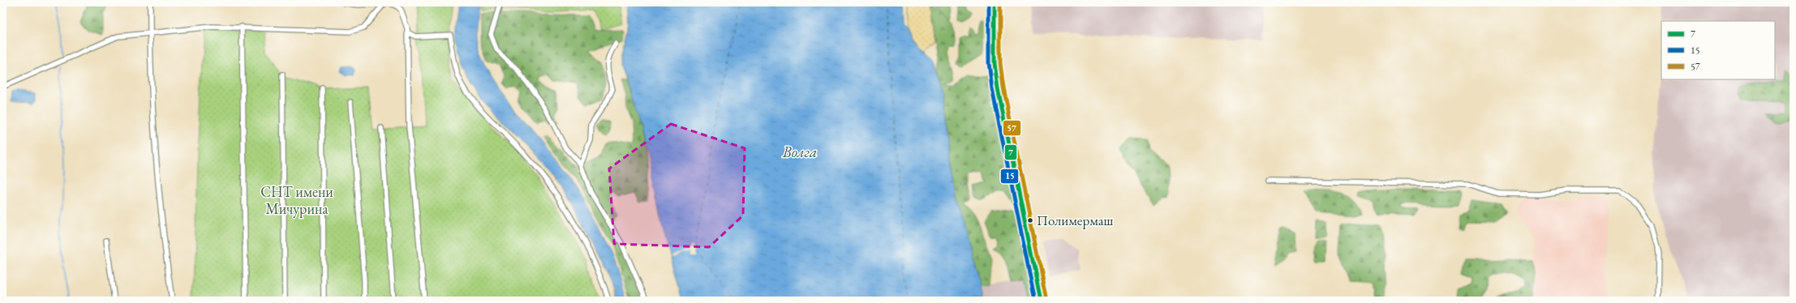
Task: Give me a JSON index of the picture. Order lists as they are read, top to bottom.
{
  "water": ["Волга"],
  "parks": ["СНТ имени Мичурина"],
  "places": ["Полимермаш"],
  "lines": ["transit line 7", "transit line 15", "transit line 57"],
  "legend": ["7", "15", "57"]
}
